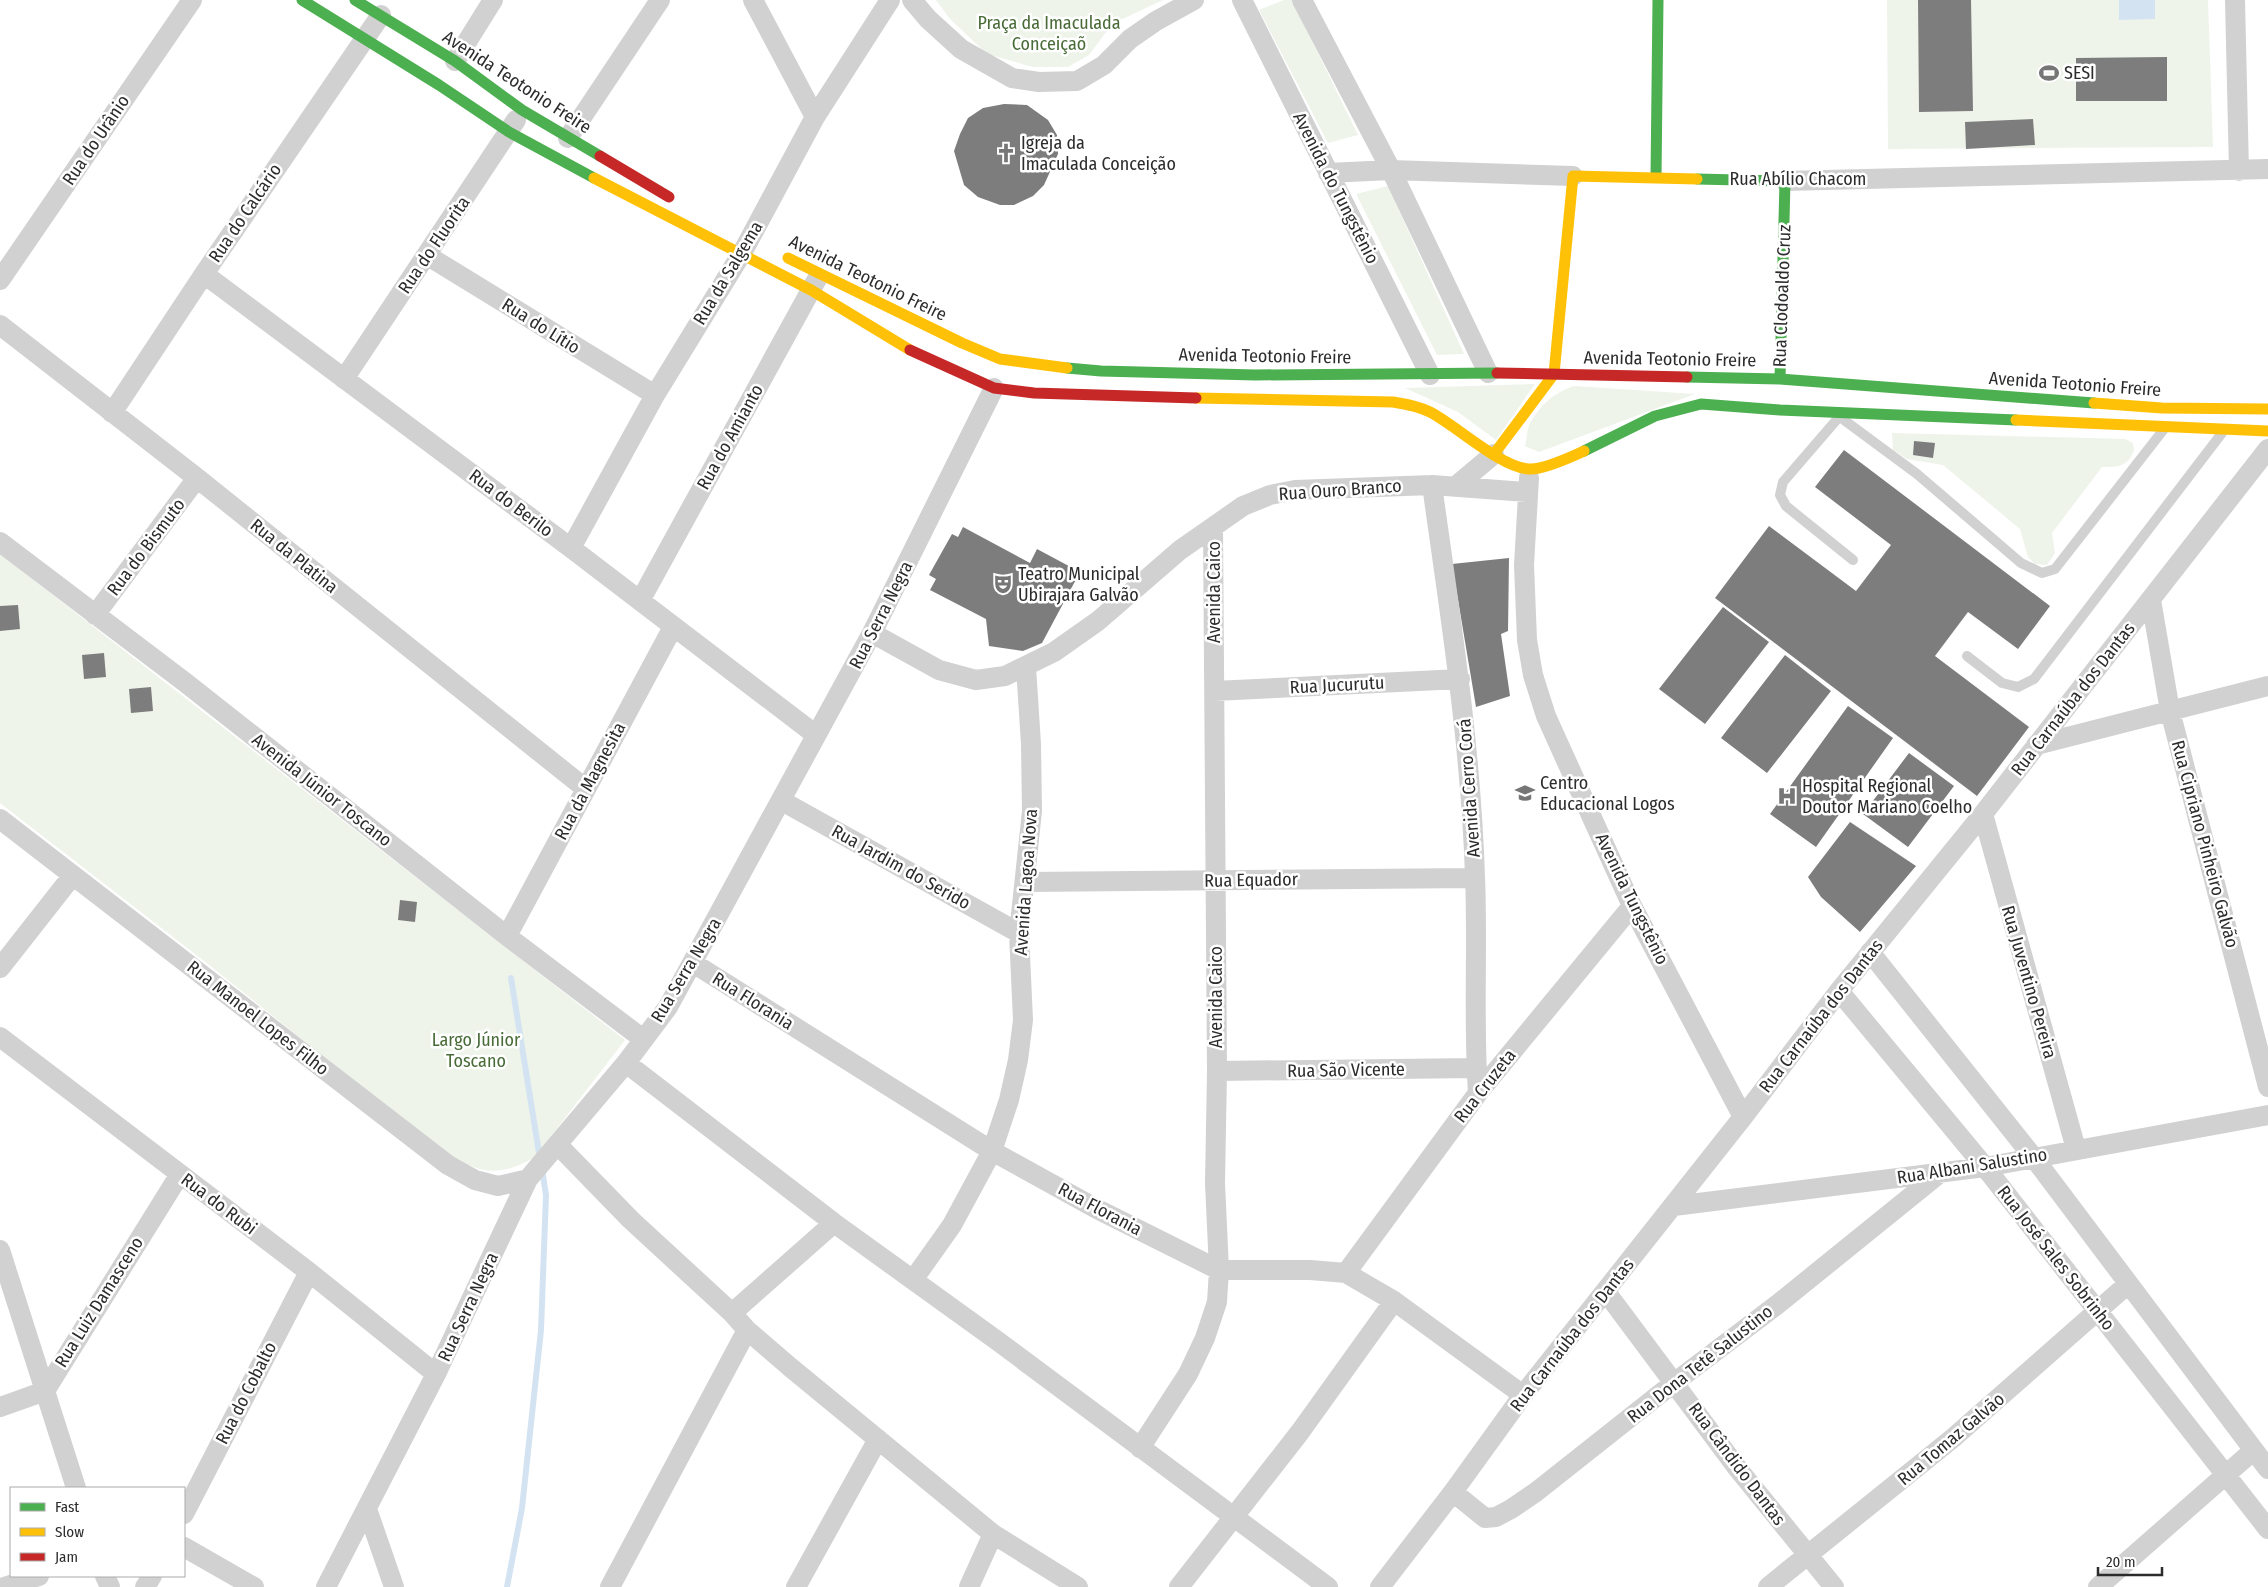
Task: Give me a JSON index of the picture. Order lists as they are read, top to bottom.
{
  "streets": {
    "street": [
      "Avenida Teotonio Freire",
      "Rua do Urânio",
      "Rua Abílio Chacom",
      "Avenida do Tungstênio",
      "Rua do Calcário",
      "Rua do Fluorita",
      "Rua da Salgema",
      "Rua Clodoaldo Cruz",
      "Rua do Lítio",
      "Rua do Amianto",
      "Rua Ouro Branco",
      "Rua do Berilo",
      "Rua do Bismuto",
      "Rua da Platina",
      "Avenida Caico",
      "Rua Serra Negra",
      "Rua Jucurutu",
      "Rua Carnaúba dos Dantas",
      "Rua da Magnesita",
      "Avenida Cerro Corá",
      "Avenida Júnior Toscano",
      "Rua Cipriano Pinheiro Galvão",
      "Rua Jardim do Serido",
      "Rua Equador",
      "Avenida Lagoa Nova",
      "Avenida Tungstênio",
      "Rua Juventino Pereira",
      "Rua Florania",
      "Rua Manoel Lopes Filho",
      "Rua São Vicente",
      "Rua Cruzeta",
      "Rua Albani Salustino",
      "Rua do Rubi",
      "Rua José Sales Sobrinho",
      "Rua Luiz Damasceno",
      "Rua Dona Tetê Salustino",
      "Rua do Cobalto",
      "Rua Tomaz Galvão",
      "Rua Cândido Dantas"
    ]
  },
  "crossings": [
    ["Avenida Teotonio Freire", "Avenida do Tungstênio"],
    ["Avenida Teotonio Freire", "Rua do Calcário"],
    ["Avenida Teotonio Freire", "Rua do Fluorita"],
    ["Avenida Teotonio Freire", "Rua da Salgema"],
    ["Avenida Teotonio Freire", "Rua Clodoaldo Cruz"],
    ["Avenida Teotonio Freire", "Rua do Amianto"],
    ["Avenida Teotonio Freire", "Rua Serra Negra"],
    ["Avenida Teotonio Freire", "Avenida Tungstênio"],
    ["Rua Abílio Chacom", "Avenida do Tungstênio"],
    ["Rua Abílio Chacom", "Rua Clodoaldo Cruz"],
    ["Rua do Calcário", "Rua do Berilo"],
    ["Rua do Calcário", "Rua da Platina"],
    ["Rua do Fluorita", "Rua do Lítio"],
    ["Rua do Fluorita", "Rua do Berilo"],
    ["Rua da Salgema", "Rua do Lítio"],
    ["Rua da Salgema", "Rua do Berilo"],
    ["Rua do Amianto", "Rua do Berilo"],
    ["Rua Ouro Branco", "Avenida Caico"],
    ["Rua Ouro Branco", "Rua Serra Negra"],
    ["Rua Ouro Branco", "Avenida Cerro Corá"],
    ["Rua Ouro Branco", "Avenida Lagoa Nova"],
    ["Rua Ouro Branco", "Avenida Tungstênio"],
    ["Rua do Berilo", "Rua Serra Negra"],
    ["Rua do Berilo", "Rua da Magnesita"],
    ["Rua do Bismuto", "Rua da Platina"],
    ["Rua do Bismuto", "Avenida Júnior Toscano"],
    ["Rua da Platina", "Rua da Magnesita"],
    ["Avenida Caico", "Rua Jucurutu"],
    ["Avenida Caico", "Rua Equador"],
    ["Avenida Caico", "Rua Florania"],
    ["Avenida Caico", "Rua São Vicente"],
    ["Rua Serra Negra", "Avenida Júnior Toscano"],
    ["Rua Serra Negra", "Rua Jardim do Serido"],
    ["Rua Serra Negra", "Rua Florania"],
    ["Rua Serra Negra", "Rua Manoel Lopes Filho"],
    ["Rua Serra Negra", "Rua do Rubi"],
    ["Rua Jucurutu", "Avenida Cerro Corá"],
    ["Rua Carnaúba dos Dantas", "Rua Cipriano Pinheiro Galvão"],
    ["Rua Carnaúba dos Dantas", "Avenida Tungstênio"],
    ["Rua Carnaúba dos Dantas", "Rua Juventino Pereira"],
    ["Rua Carnaúba dos Dantas", "Rua Florania"],
    ["Rua Carnaúba dos Dantas", "Rua Albani Salustino"],
    ["Rua Carnaúba dos Dantas", "Rua José Sales Sobrinho"],
    ["Rua Carnaúba dos Dantas", "Rua Dona Tetê Salustino"],
    ["Rua Carnaúba dos Dantas", "Rua Cândido Dantas"],
    ["Rua da Magnesita", "Avenida Júnior Toscano"],
    ["Avenida Cerro Corá", "Rua Equador"],
    ["Avenida Cerro Corá", "Rua São Vicente"],
    ["Avenida Cerro Corá", "Rua Cruzeta"],
    ["Rua Jardim do Serido", "Avenida Lagoa Nova"],
    ["Rua Equador", "Avenida Lagoa Nova"],
    ["Avenida Lagoa Nova", "Rua Florania"],
    ["Avenida Tungstênio", "Rua Cruzeta"],
    ["Rua Juventino Pereira", "Rua Albani Salustino"],
    ["Rua Florania", "Rua Cruzeta"],
    ["Rua Albani Salustino", "Rua José Sales Sobrinho"],
    ["Rua Albani Salustino", "Rua Dona Tetê Salustino"],
    ["Rua do Rubi", "Rua Luiz Damasceno"],
    ["Rua do Rubi", "Rua do Cobalto"],
    ["Rua José Sales Sobrinho", "Rua Tomaz Galvão"],
    ["Rua Dona Tetê Salustino", "Rua Cândido Dantas"],
    ["Rua Tomaz Galvão", "Rua Cândido Dantas"]
  ],
  "parks": ["Praça da Imaculada Conceiçaõ", "Largo Júnior Toscano"],
  "places": {
    "sports": ["SESI"],
    "church": ["Igreja da Imaculada Conceição"],
    "theatre": ["Teatro Municipal Ubirajara Galvão"],
    "school or university": ["Centro Educacional Logos"],
    "hospital": ["Hospital Regional Doutor Mariano Coelho"]
  },
  "legend": ["Fast", "Slow", "Jam"],
  "scale_bar": "20 m"
}
